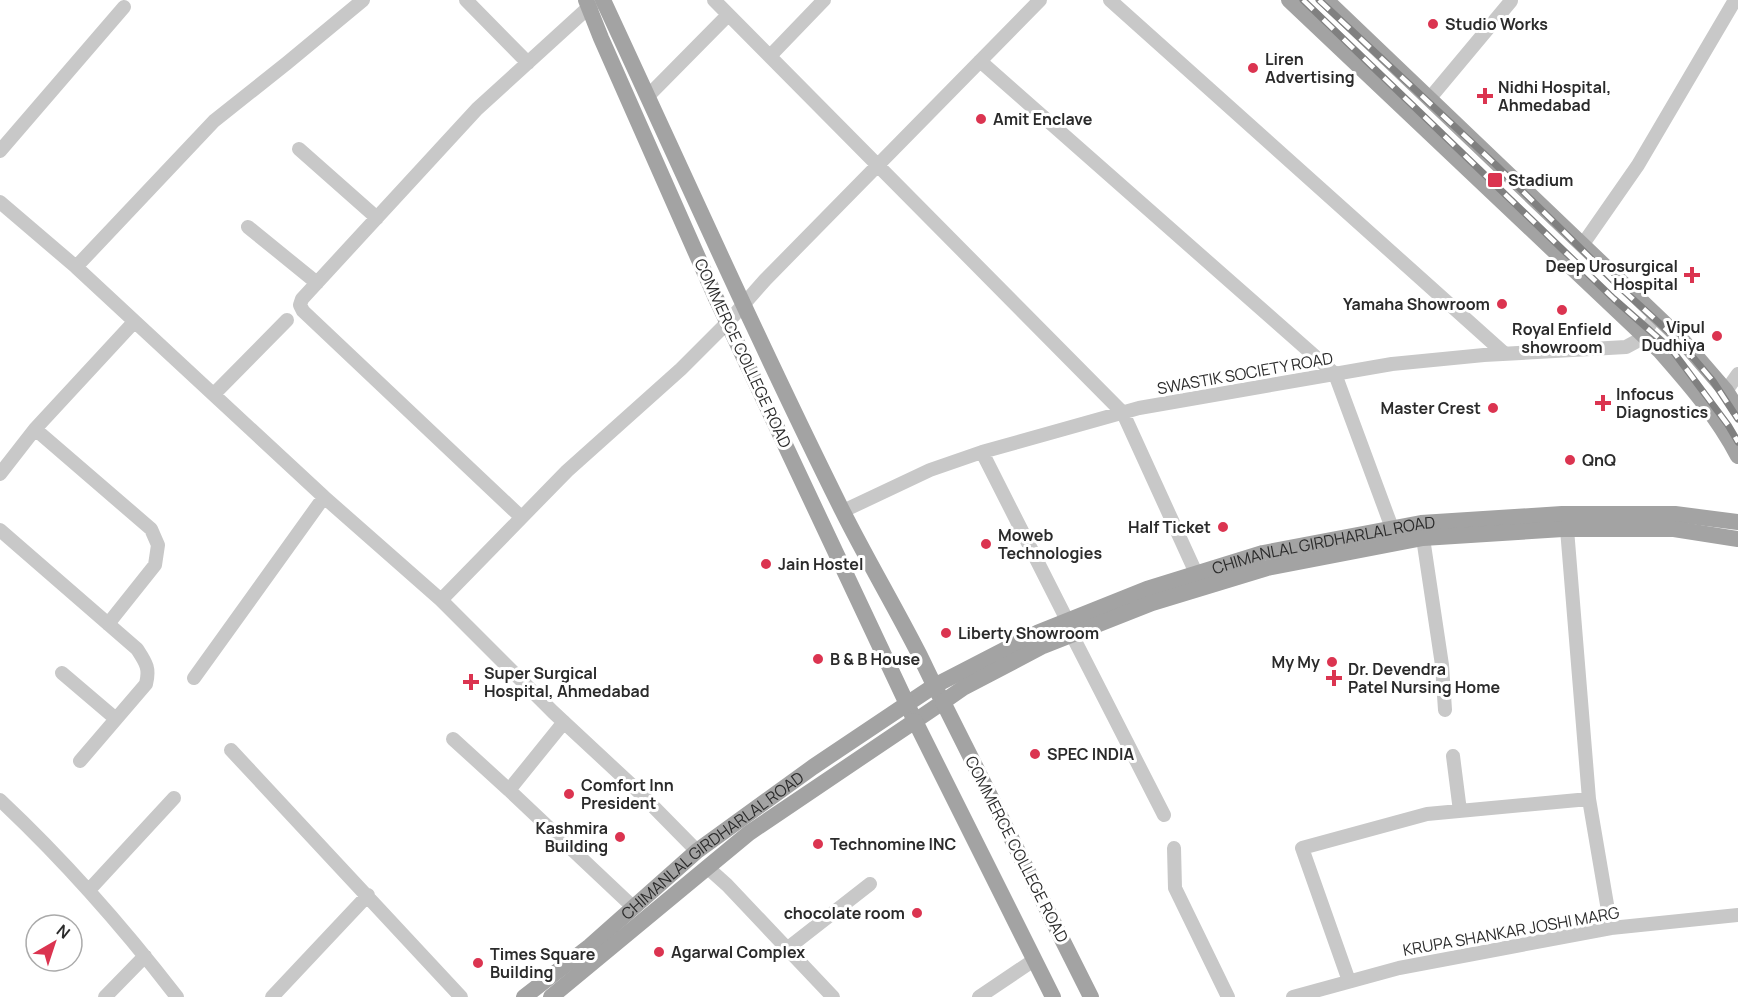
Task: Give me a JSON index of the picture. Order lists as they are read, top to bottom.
{
  "streets": {
    "main road": ["COMMERCE COLLEGE ROAD", "CHIMANLAL GIRDHARLAL ROAD"],
    "street": ["SWASTIK SOCIETY ROAD", "KRUPA SHANKAR JOSHI MARG"]
  },
  "crossings": [
    ["COMMERCE COLLEGE ROAD", "SWASTIK SOCIETY ROAD"],
    ["COMMERCE COLLEGE ROAD", "CHIMANLAL GIRDHARLAL ROAD"]
  ],
  "places": {
    "other": [
      "Studio Works",
      "Liren Advertising",
      "Amit Enclave",
      "Yamaha Showroom",
      "Royal Enfield showroom",
      "Vipul Dudhiya",
      "Master Crest",
      "QnQ",
      "Half Ticket",
      "Moweb Technologies",
      "Jain Hostel",
      "Liberty Showroom",
      "B & B House",
      "My My",
      "SPEC INDIA",
      "Comfort Inn President",
      "Kashmira Building",
      "Technomine INC",
      "chocolate room",
      "Agarwal Complex",
      "Times Square Building"
    ],
    "health": [
      "Nidhi Hospital, Ahmedabad",
      "Deep Urosurgical Hospital",
      "Infocus Diagnostics",
      "Dr. Devendra Patel Nursing Home",
      "Super Surgical Hospital, Ahmedabad"
    ],
    "transit": ["Stadium"]
  },
  "north": "top right"
}
